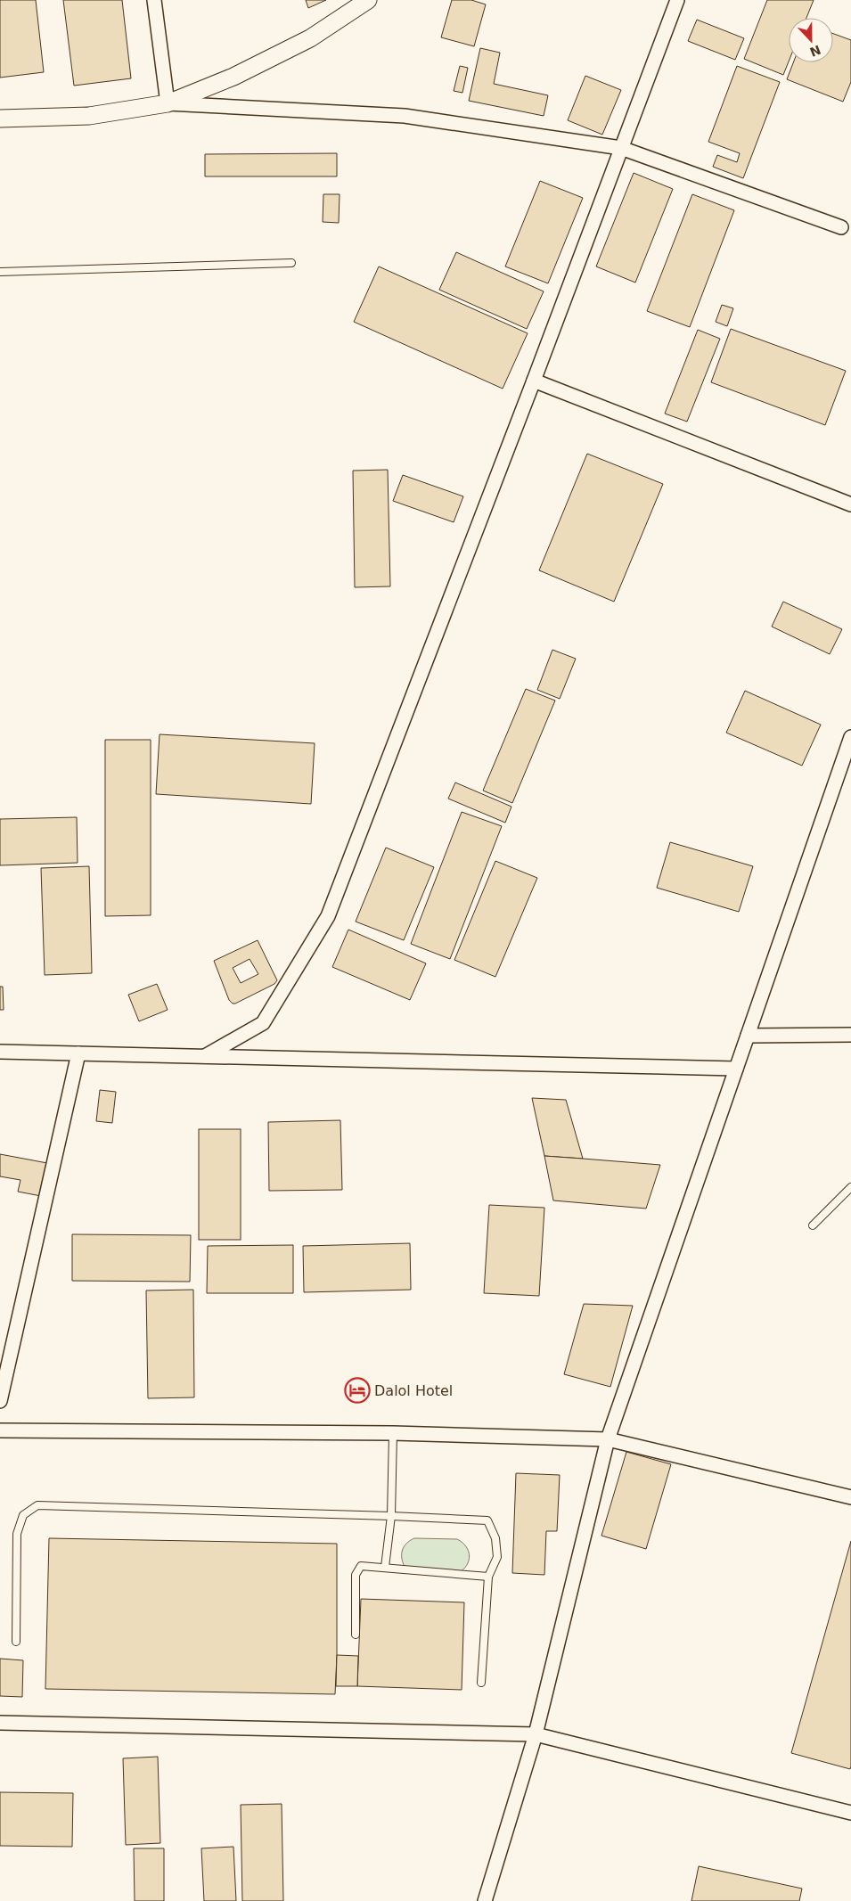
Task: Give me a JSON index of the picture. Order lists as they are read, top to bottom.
{
  "places": {
    "hotel": ["Dalol Hotel"]
  },
  "north": "bottom"
}
